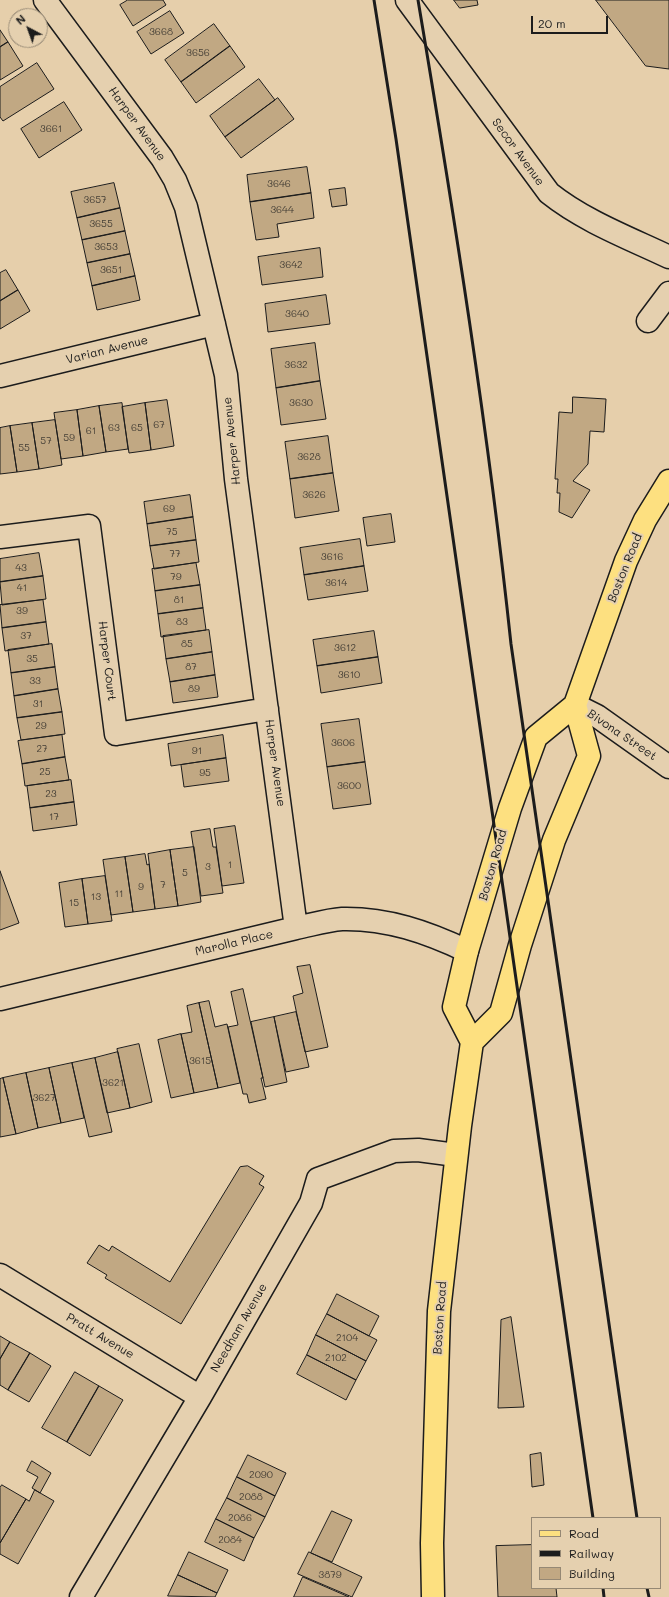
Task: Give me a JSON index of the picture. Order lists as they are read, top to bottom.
{
  "streets": {
    "main road": ["Boston Road"],
    "street": [
      "Harper Avenue",
      "Secor Avenue",
      "Varian Avenue",
      "Harper Court",
      "Bivona Street",
      "Marolla Place",
      "Needham Avenue",
      "Pratt Avenue"
    ]
  },
  "crossings": [
    ["Harper Avenue", "Varian Avenue"],
    ["Harper Avenue", "Harper Court"],
    ["Harper Avenue", "Marolla Place"],
    ["Boston Road", "Bivona Street"],
    ["Boston Road", "Marolla Place"],
    ["Boston Road", "Needham Avenue"],
    ["Needham Avenue", "Pratt Avenue"]
  ],
  "house_numbers": [
    "3668",
    "3656",
    "3661",
    "3646",
    "3657",
    "3644",
    "3655",
    "3653",
    "3642",
    "3651",
    "3640",
    "3632",
    "3630",
    "67",
    "63",
    "65",
    "61",
    "59",
    "57",
    "55",
    "3628",
    "3626",
    "69",
    "75",
    "77",
    "3616",
    "43",
    "79",
    "3614",
    "41",
    "81",
    "39",
    "83",
    "37",
    "85",
    "3612",
    "35",
    "87",
    "3610",
    "33",
    "89",
    "31",
    "29",
    "3606",
    "27",
    "91",
    "25",
    "95",
    "3600",
    "23",
    "17",
    "1",
    "3",
    "5",
    "7",
    "9",
    "11",
    "13",
    "15",
    "3615",
    "3621",
    "3627",
    "2104",
    "2102",
    "2090",
    "2088",
    "2086",
    "2084",
    "3879"
  ],
  "legend": ["Road", "Railway", "Building"],
  "scale_bar": "20 m",
  "north": "top left"
}
